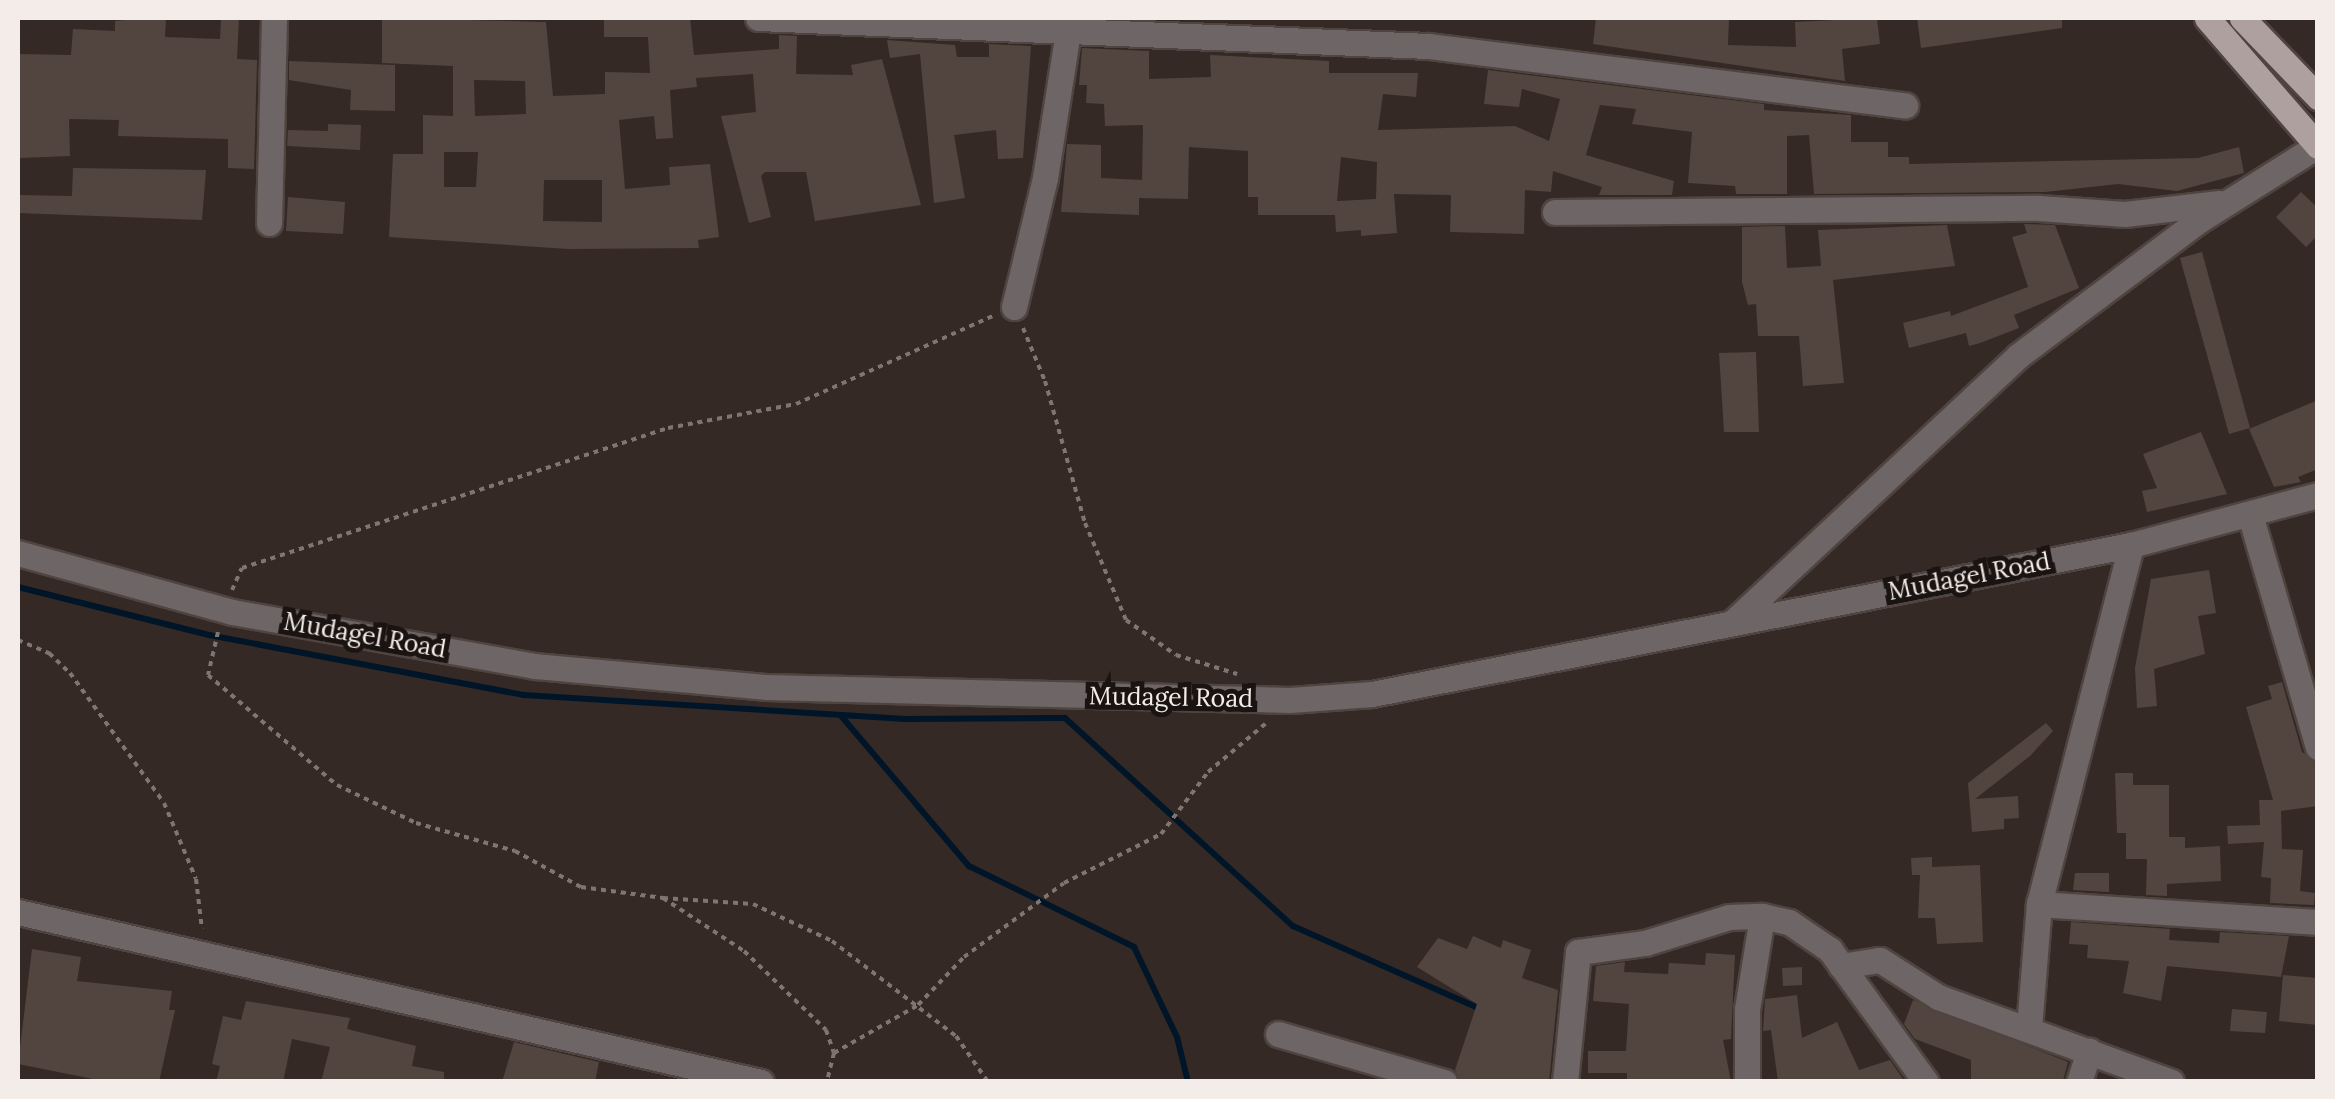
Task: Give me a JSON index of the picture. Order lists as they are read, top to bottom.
{
  "streets": {
    "street": ["Mudagel Road"]
  }
}
